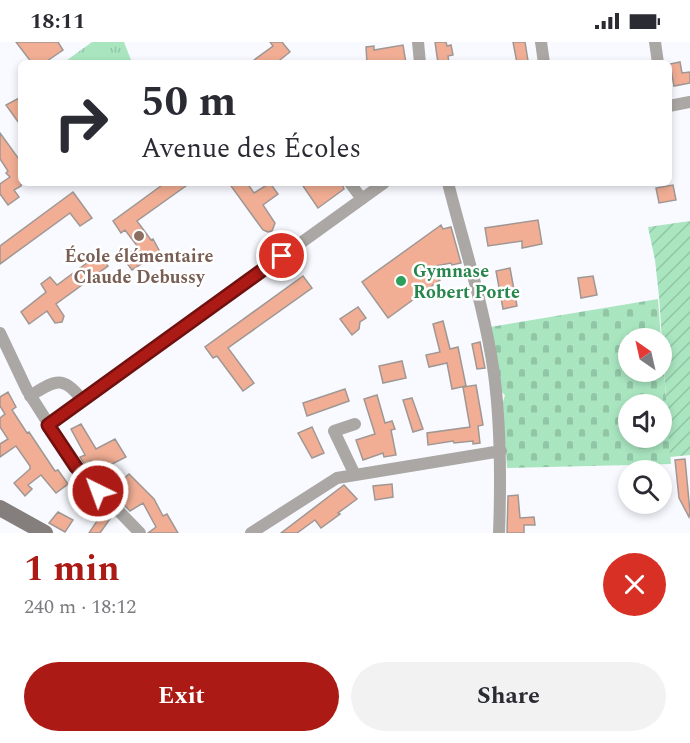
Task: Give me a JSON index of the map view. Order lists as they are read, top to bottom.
{
  "places": ["École élémentaire Claude Debussy", "Gymnase Robert Porte"],
  "north": "top left",
  "page": {
    "status": "18:11",
    "turn": ["50 m", "Avenue des Écoles"],
    "heading": ["1 min", "240 m · 18:12"],
    "buttons": ["Exit", "Share"]
  }
}
